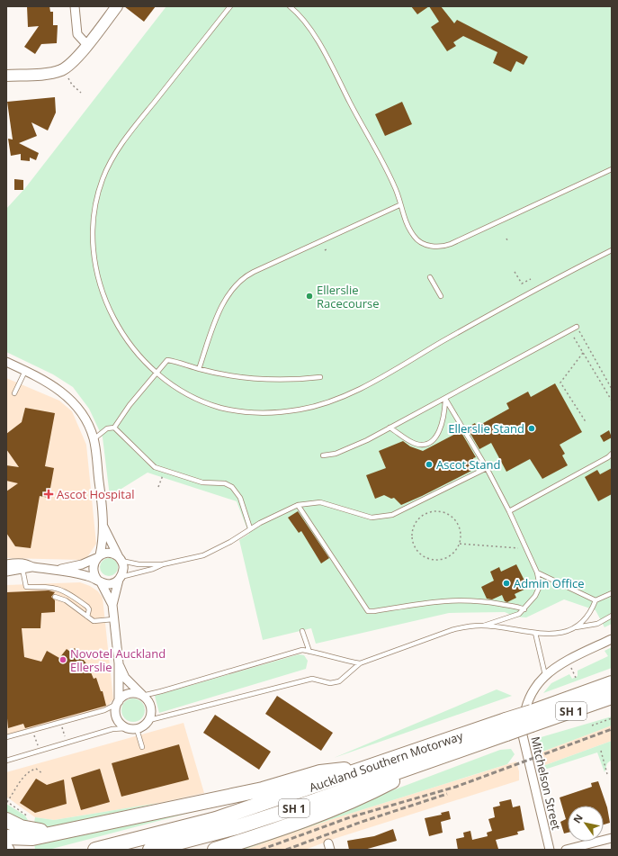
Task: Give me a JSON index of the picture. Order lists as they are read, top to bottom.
{
  "streets": {
    "highway": ["SH 1", "Auckland Southern Motorway"],
    "street": ["Mitchelson Street"]
  },
  "places": {
    "other": [
      "Ellerslie Racecourse",
      "Ellerslie Stand",
      "Ascot Stand",
      "Admin Office",
      "Novotel Auckland Ellerslie"
    ],
    "health": ["Ascot Hospital"]
  },
  "north": "top left"
}
